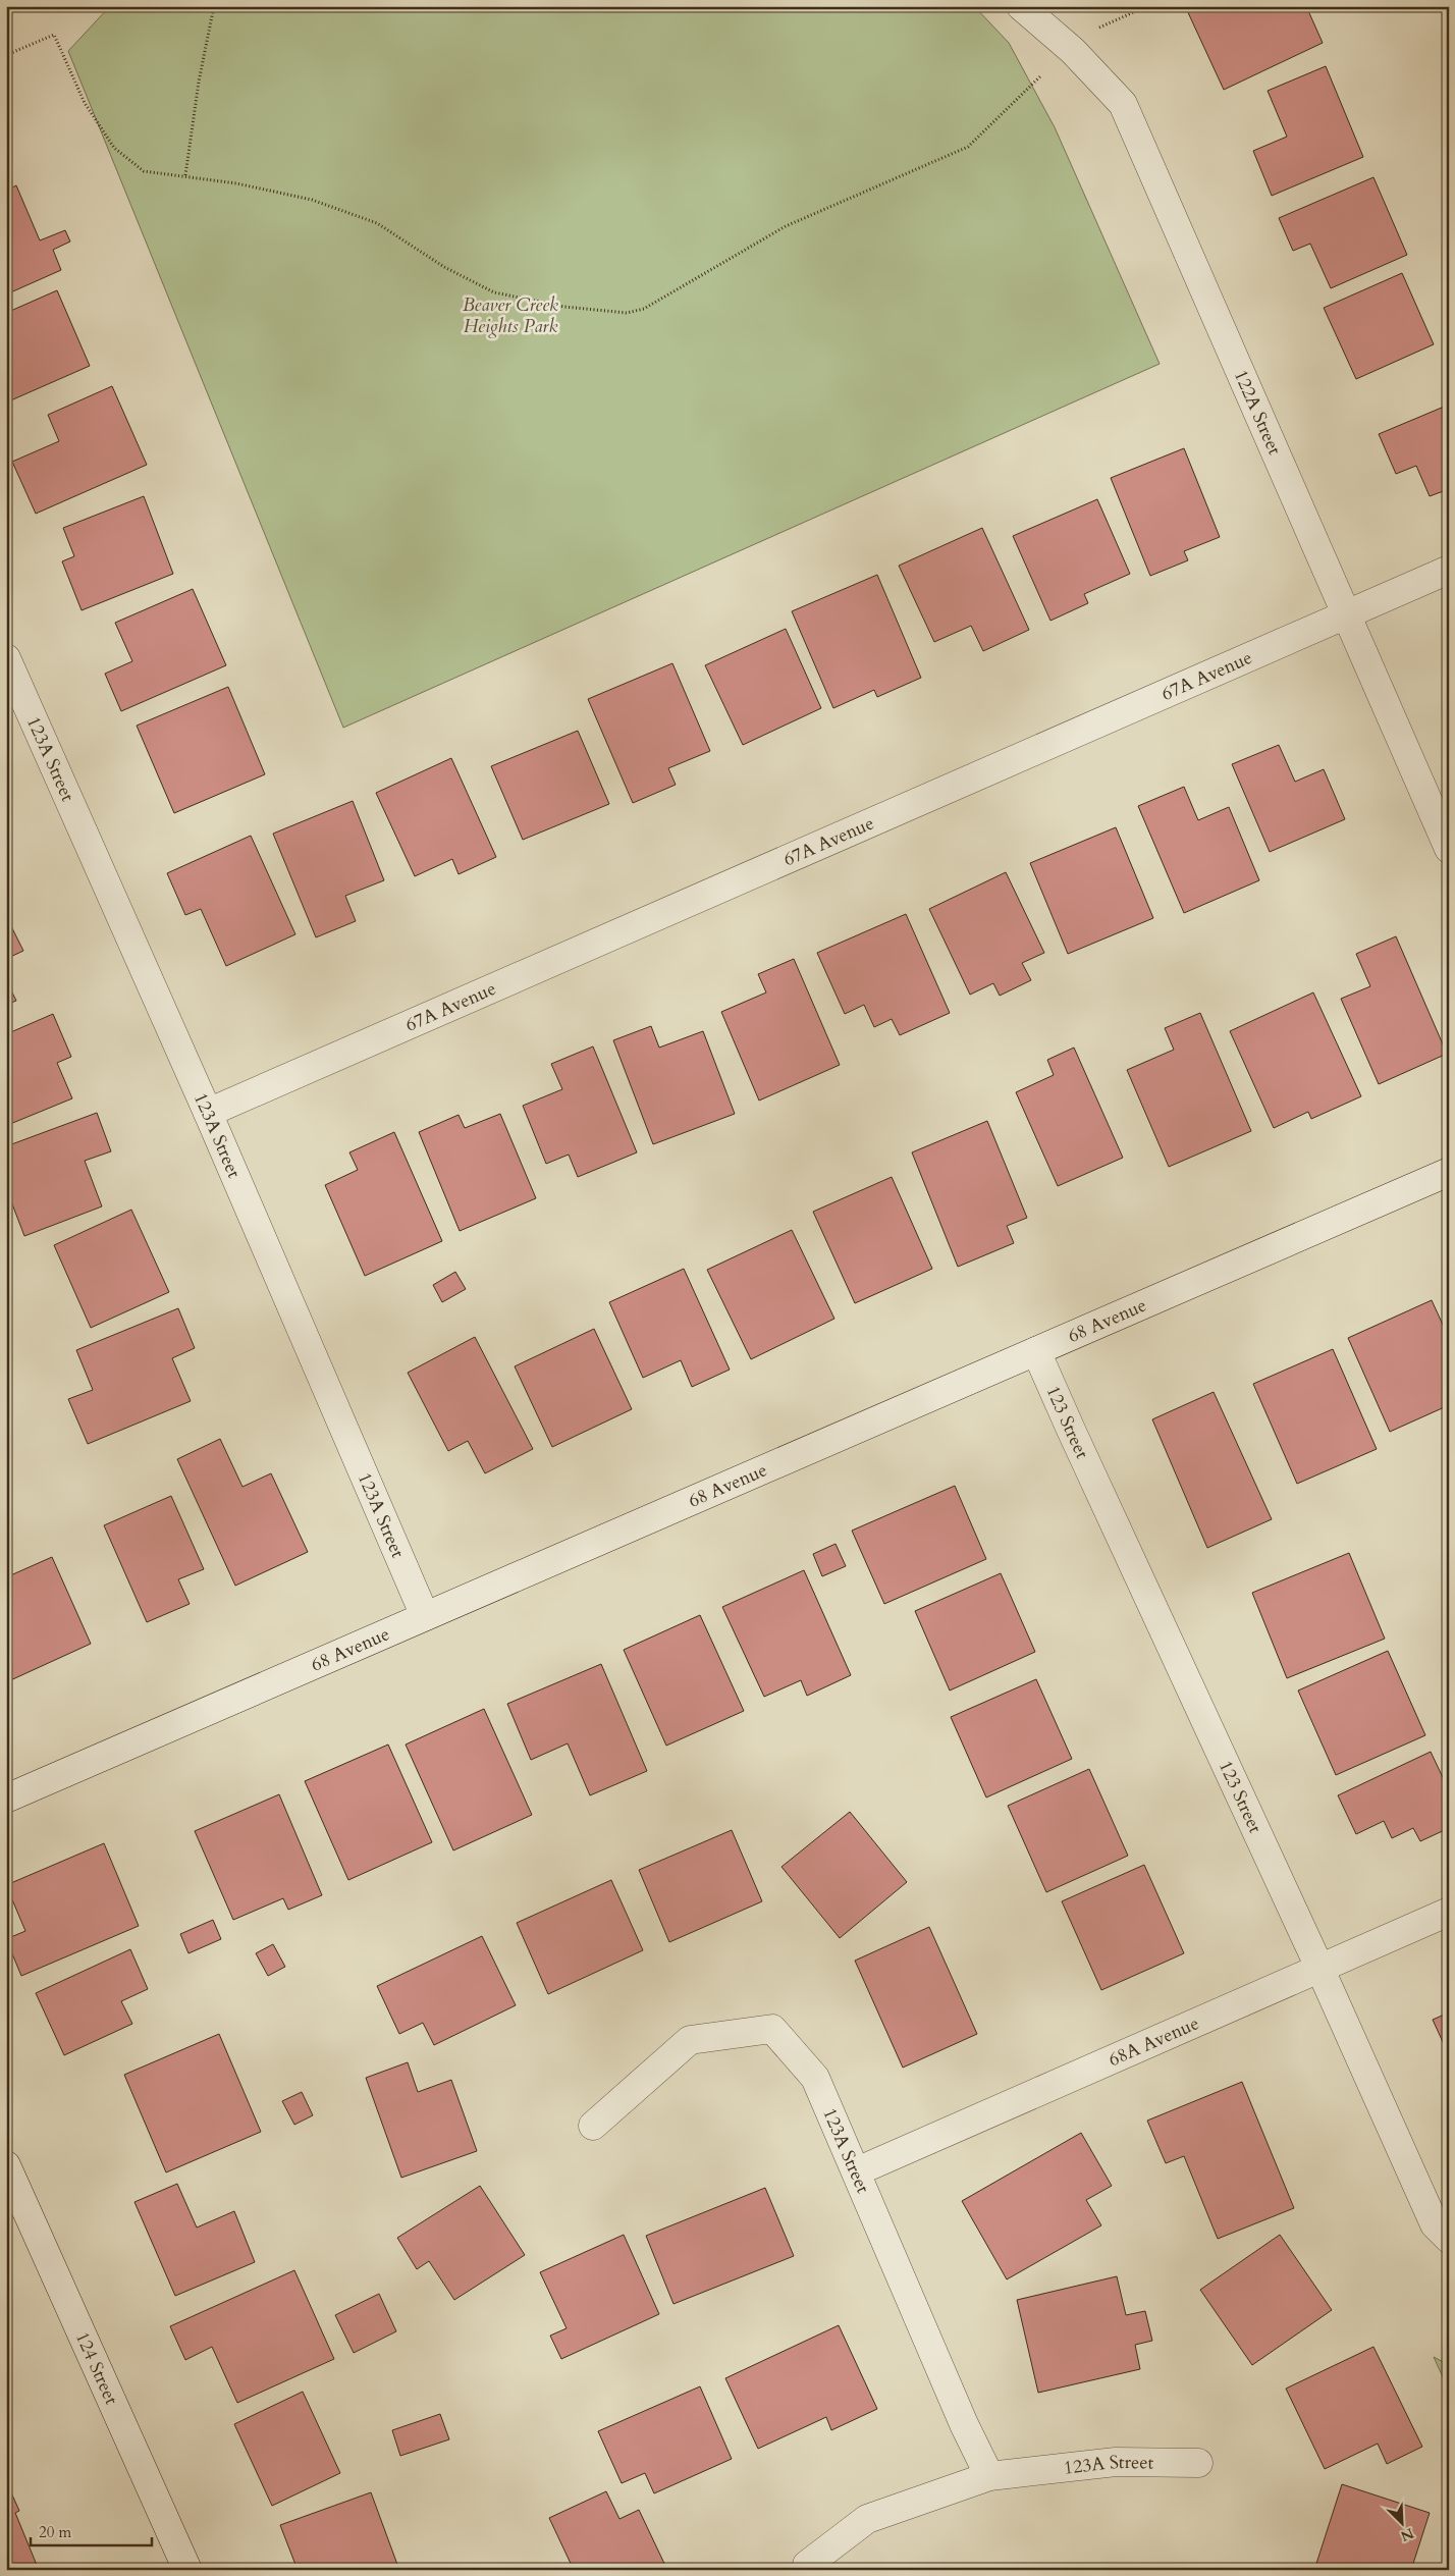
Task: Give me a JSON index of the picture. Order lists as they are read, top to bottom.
{
  "streets": {
    "street": [
      "122A Street",
      "67A Avenue",
      "123A Street",
      "68 Avenue",
      "123 Street",
      "68A Avenue",
      "124 Street"
    ]
  },
  "crossings": [
    ["122A Street", "67A Avenue"],
    ["67A Avenue", "123A Street"],
    ["123A Street", "68 Avenue"],
    ["123A Street", "68A Avenue"],
    ["68 Avenue", "123 Street"],
    ["123 Street", "68A Avenue"]
  ],
  "parks": ["Beaver Creek Heights Park"],
  "scale_bar": "20 m",
  "north": "bottom right"
}
